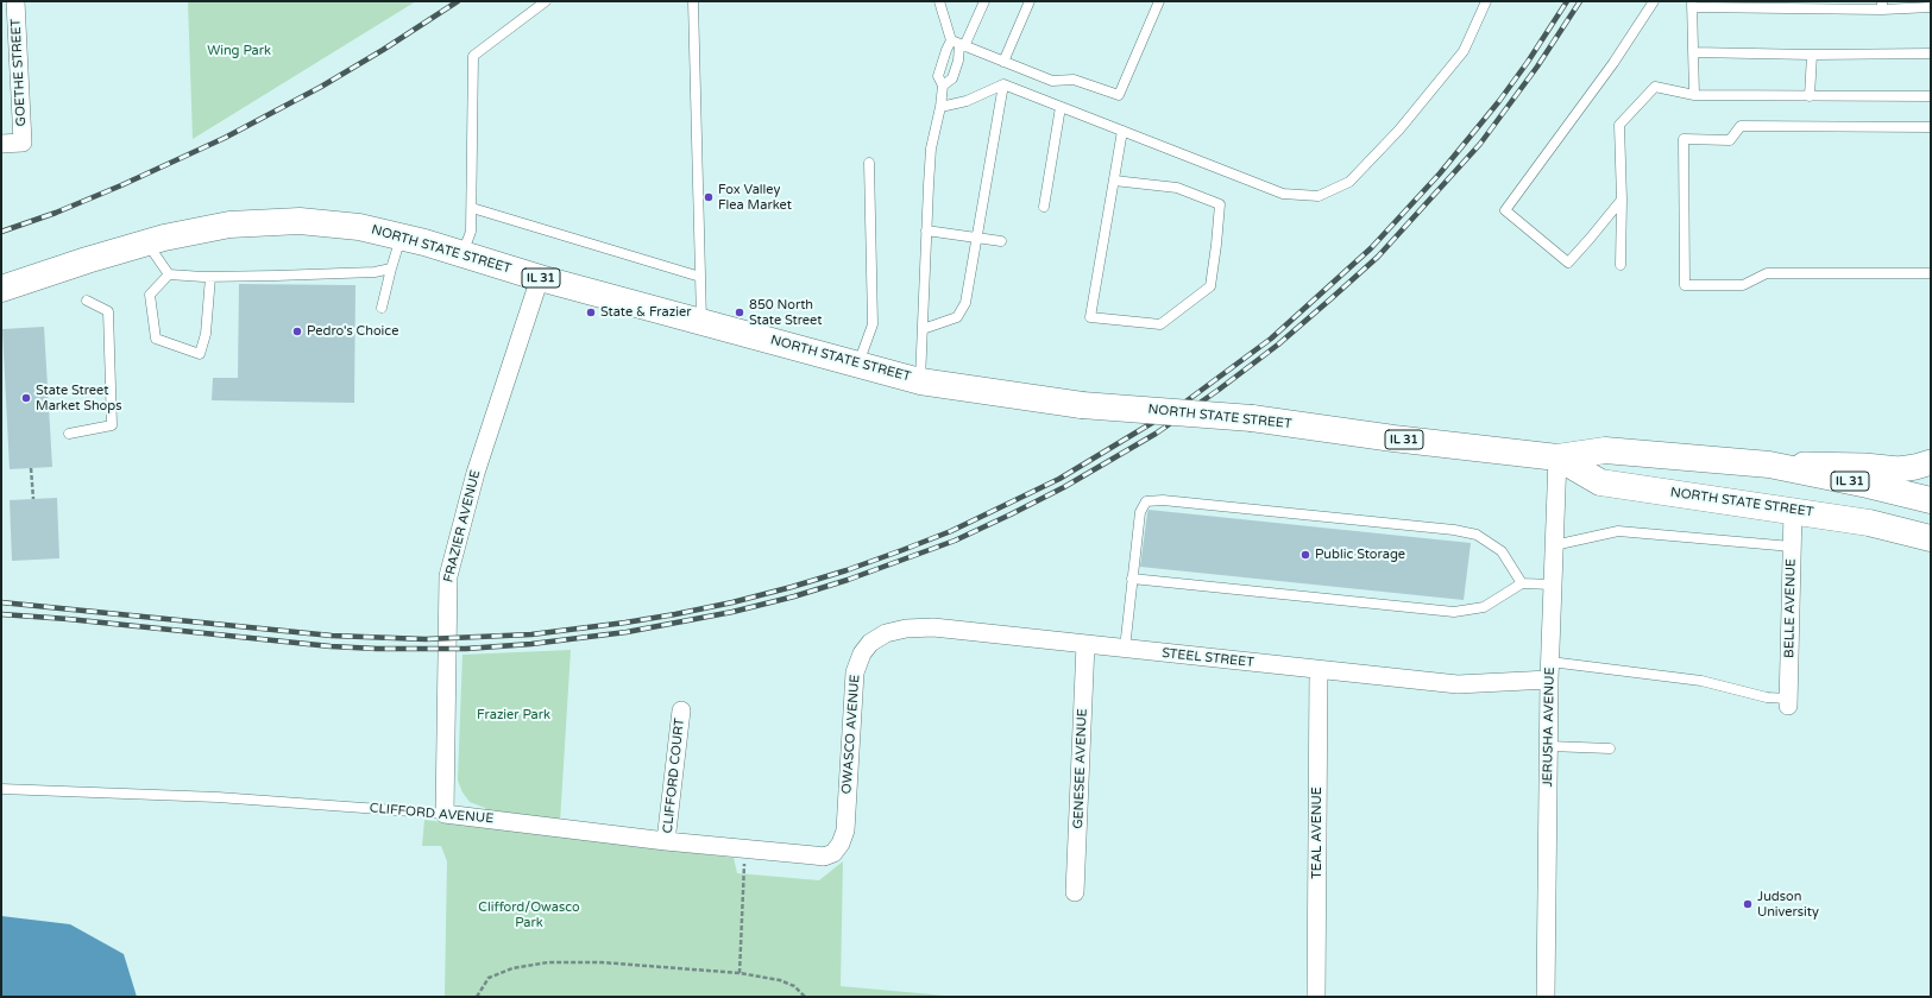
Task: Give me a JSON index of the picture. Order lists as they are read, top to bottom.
{
  "streets": {
    "main road": ["NORTH STATE STREET", "IL 31"],
    "street": [
      "GOETHE STREET",
      "FRAZIER AVENUE",
      "BELLE AVENUE",
      "STEEL STREET",
      "JERUSHA AVENUE",
      "OWASCO AVENUE",
      "GENESEE AVENUE",
      "CLIFFORD COURT",
      "CLIFFORD AVENUE",
      "TEAL AVENUE"
    ]
  },
  "crossings": [
    ["NORTH STATE STREET", "FRAZIER AVENUE"],
    ["NORTH STATE STREET", "BELLE AVENUE"],
    ["NORTH STATE STREET", "JERUSHA AVENUE"],
    ["FRAZIER AVENUE", "CLIFFORD AVENUE"],
    ["STEEL STREET", "JERUSHA AVENUE"],
    ["STEEL STREET", "OWASCO AVENUE"],
    ["STEEL STREET", "GENESEE AVENUE"],
    ["STEEL STREET", "TEAL AVENUE"],
    ["OWASCO AVENUE", "CLIFFORD AVENUE"],
    ["CLIFFORD COURT", "CLIFFORD AVENUE"]
  ],
  "parks": ["Wing Park", "Frazier Park", "Clifford/Owasco Park"],
  "places": [
    "Fox Valley Flea Market",
    "State & Frazier",
    "850 North State Street",
    "Pedro's Choice",
    "State Street Market Shops",
    "Public Storage",
    "Judson University"
  ]
}
